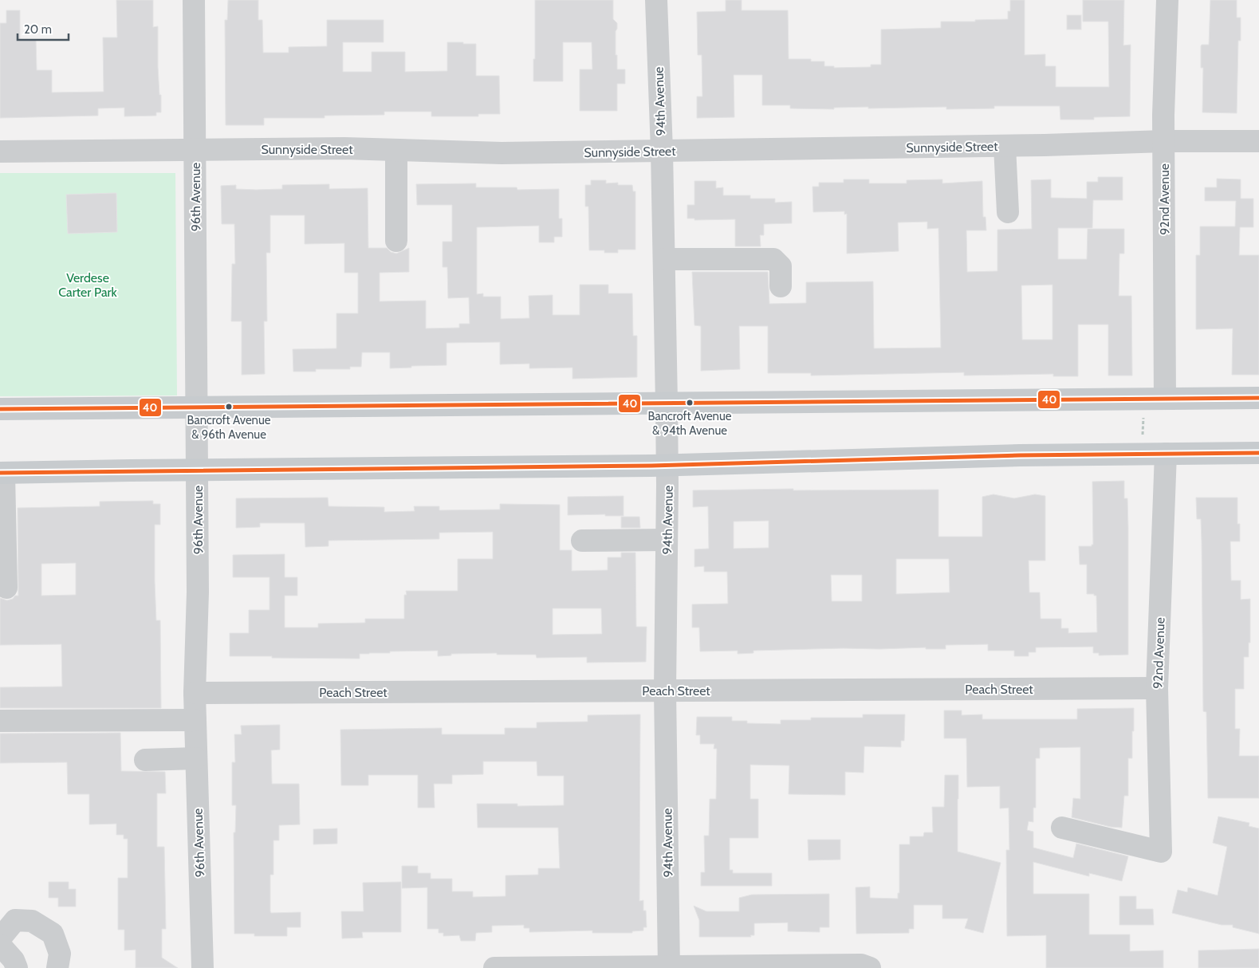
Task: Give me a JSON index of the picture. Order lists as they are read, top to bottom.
{
  "streets": {
    "street": [
      "94th Avenue",
      "Sunnyside Street",
      "96th Avenue",
      "92nd Avenue",
      "Peach Street"
    ]
  },
  "crossings": [
    ["94th Avenue", "Sunnyside Street"],
    ["94th Avenue", "Peach Street"],
    ["Sunnyside Street", "96th Avenue"],
    ["Sunnyside Street", "92nd Avenue"],
    ["96th Avenue", "Peach Street"],
    ["92nd Avenue", "Peach Street"]
  ],
  "parks": ["Verdese Carter Park"],
  "places": ["Bancroft Avenue & 94th Avenue", "Bancroft Avenue & 96th Avenue"],
  "lines": ["transit line 40"],
  "scale_bar": "20 m"
}
